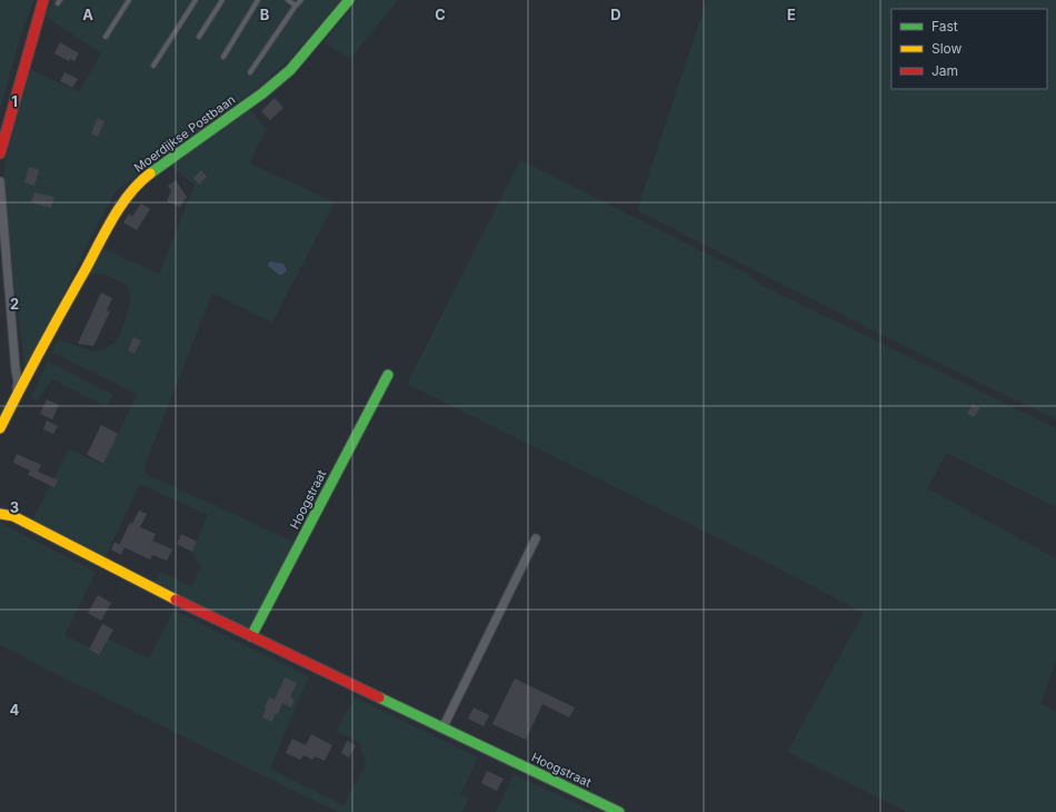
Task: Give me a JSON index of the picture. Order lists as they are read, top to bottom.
{
  "streets": {
    "street": ["Moerdijkse Postbaan", "Hoogstraat"]
  },
  "legend": ["Fast", "Slow", "Jam"],
  "grid": {
    "columns": [
      "A",
      "B",
      "C",
      "D",
      "E"
    ],
    "rows": [
      "1",
      "2",
      "3",
      "4"
    ]
  }
}
